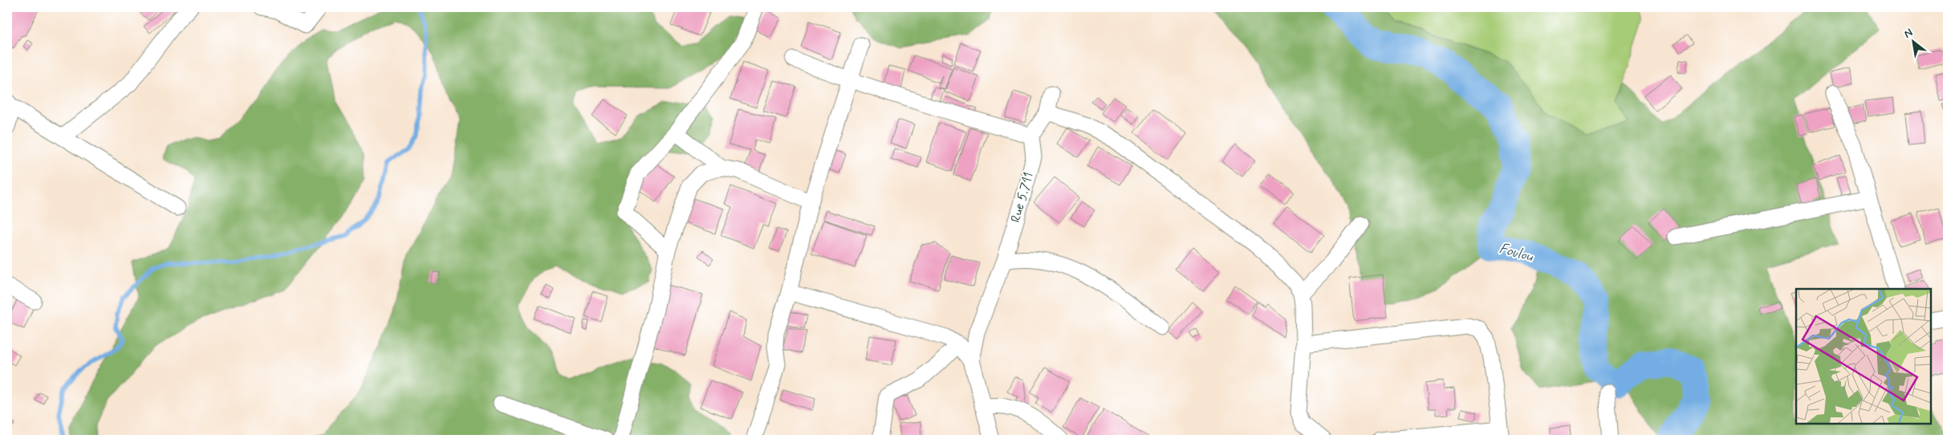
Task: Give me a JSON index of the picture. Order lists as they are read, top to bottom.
{
  "streets": {
    "street": ["Rue 5.711"]
  },
  "water": ["Foulou"],
  "north": "top left"
}
